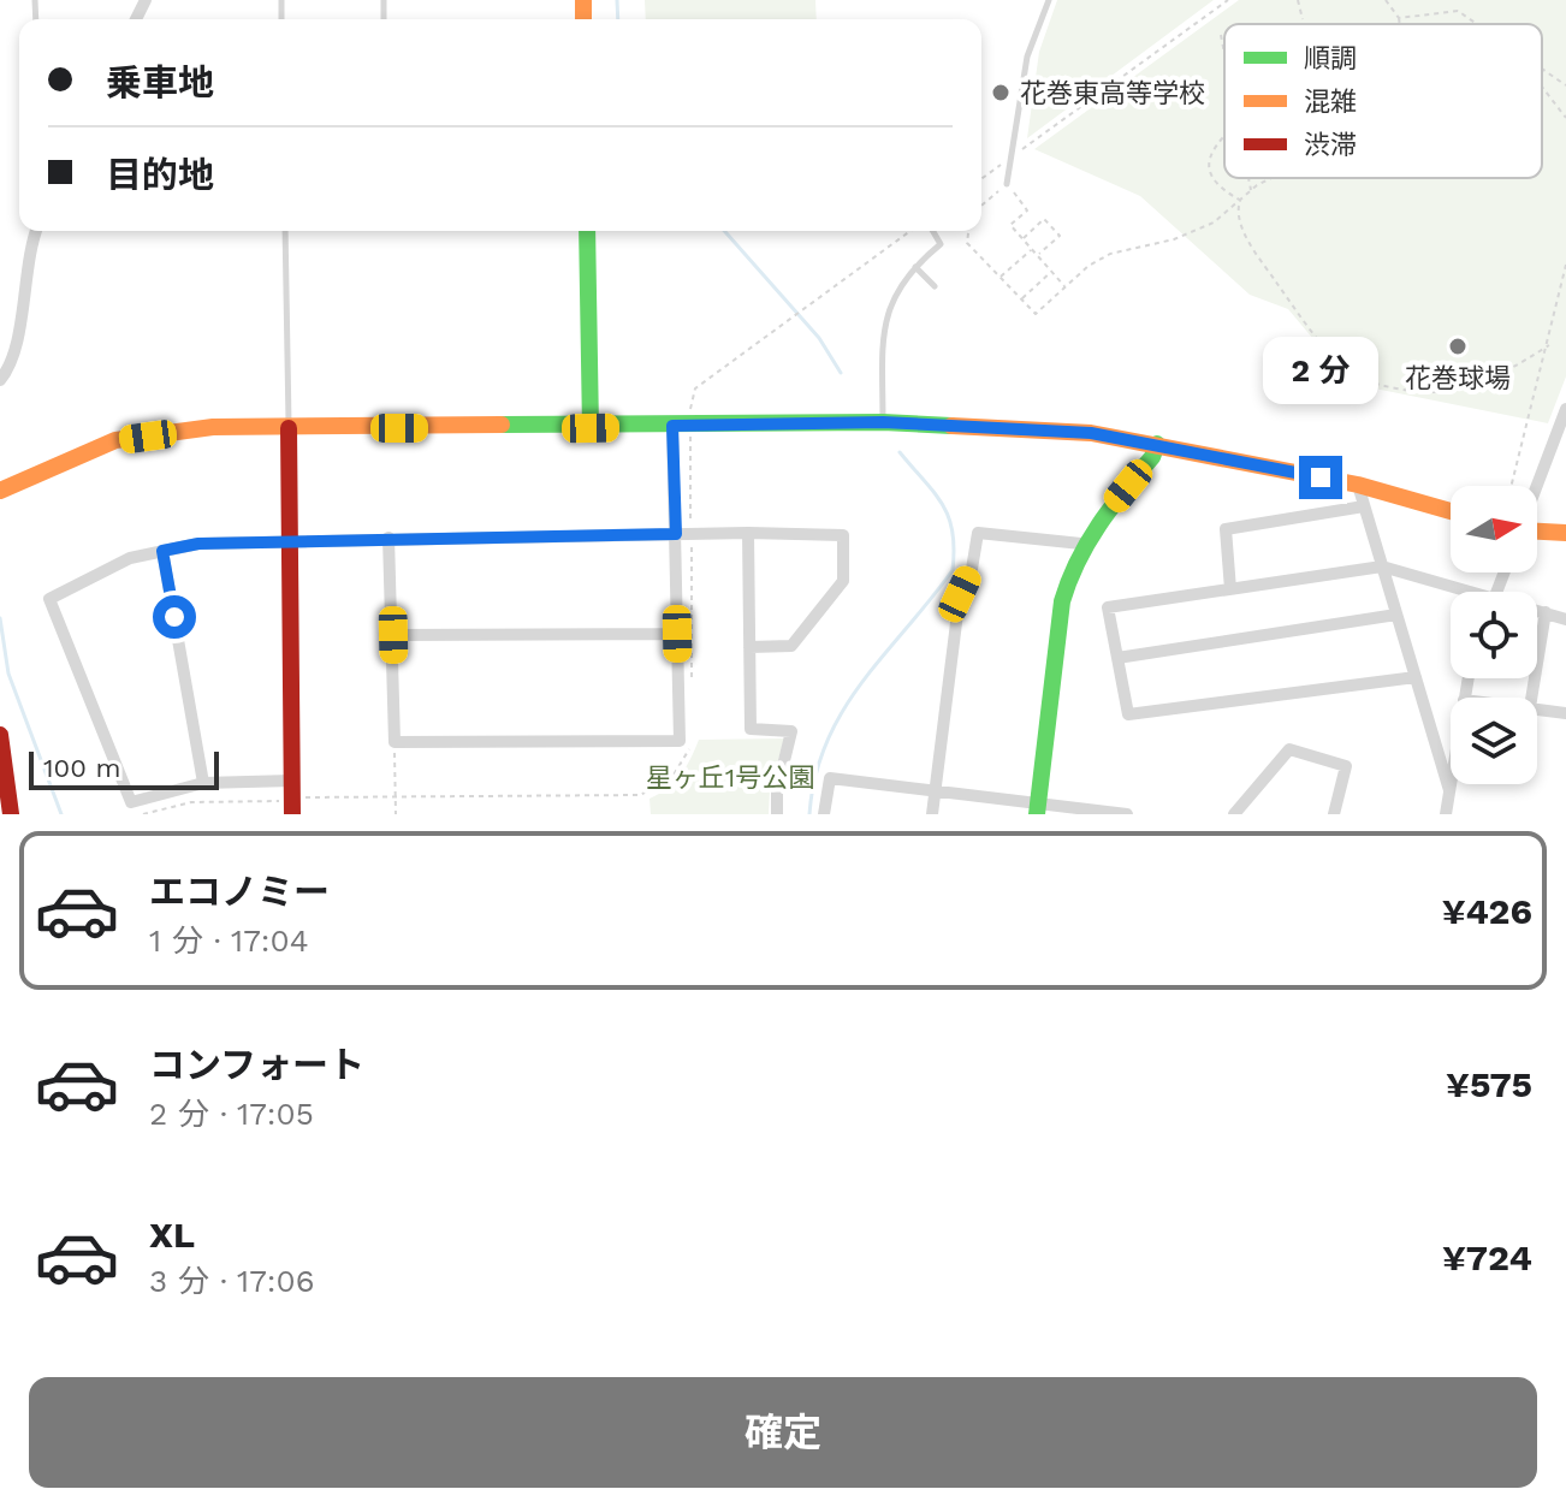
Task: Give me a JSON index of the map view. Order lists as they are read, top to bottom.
{
  "parks": ["星ヶ丘1号公園"],
  "places": ["花巻東高等学校", "花巻球場"],
  "legend": ["順調", "混雑", "渋滞"],
  "scale_bar": "100 m",
  "north": "right",
  "page": {
    "banner": ["乗車地", "目的地"],
    "bubble": "2 分",
    "scale": "100 m",
    "list": [
      {
        "name": "エコノミー",
        "note": "1 分 · 17:04",
        "value": "¥426"
      },
      {
        "name": "コンフォート",
        "note": "2 分 · 17:05",
        "value": "¥575"
      },
      {
        "name": "XL",
        "note": "3 分 · 17:06",
        "value": "¥724"
      }
    ],
    "buttons": "確定"
  }
}
